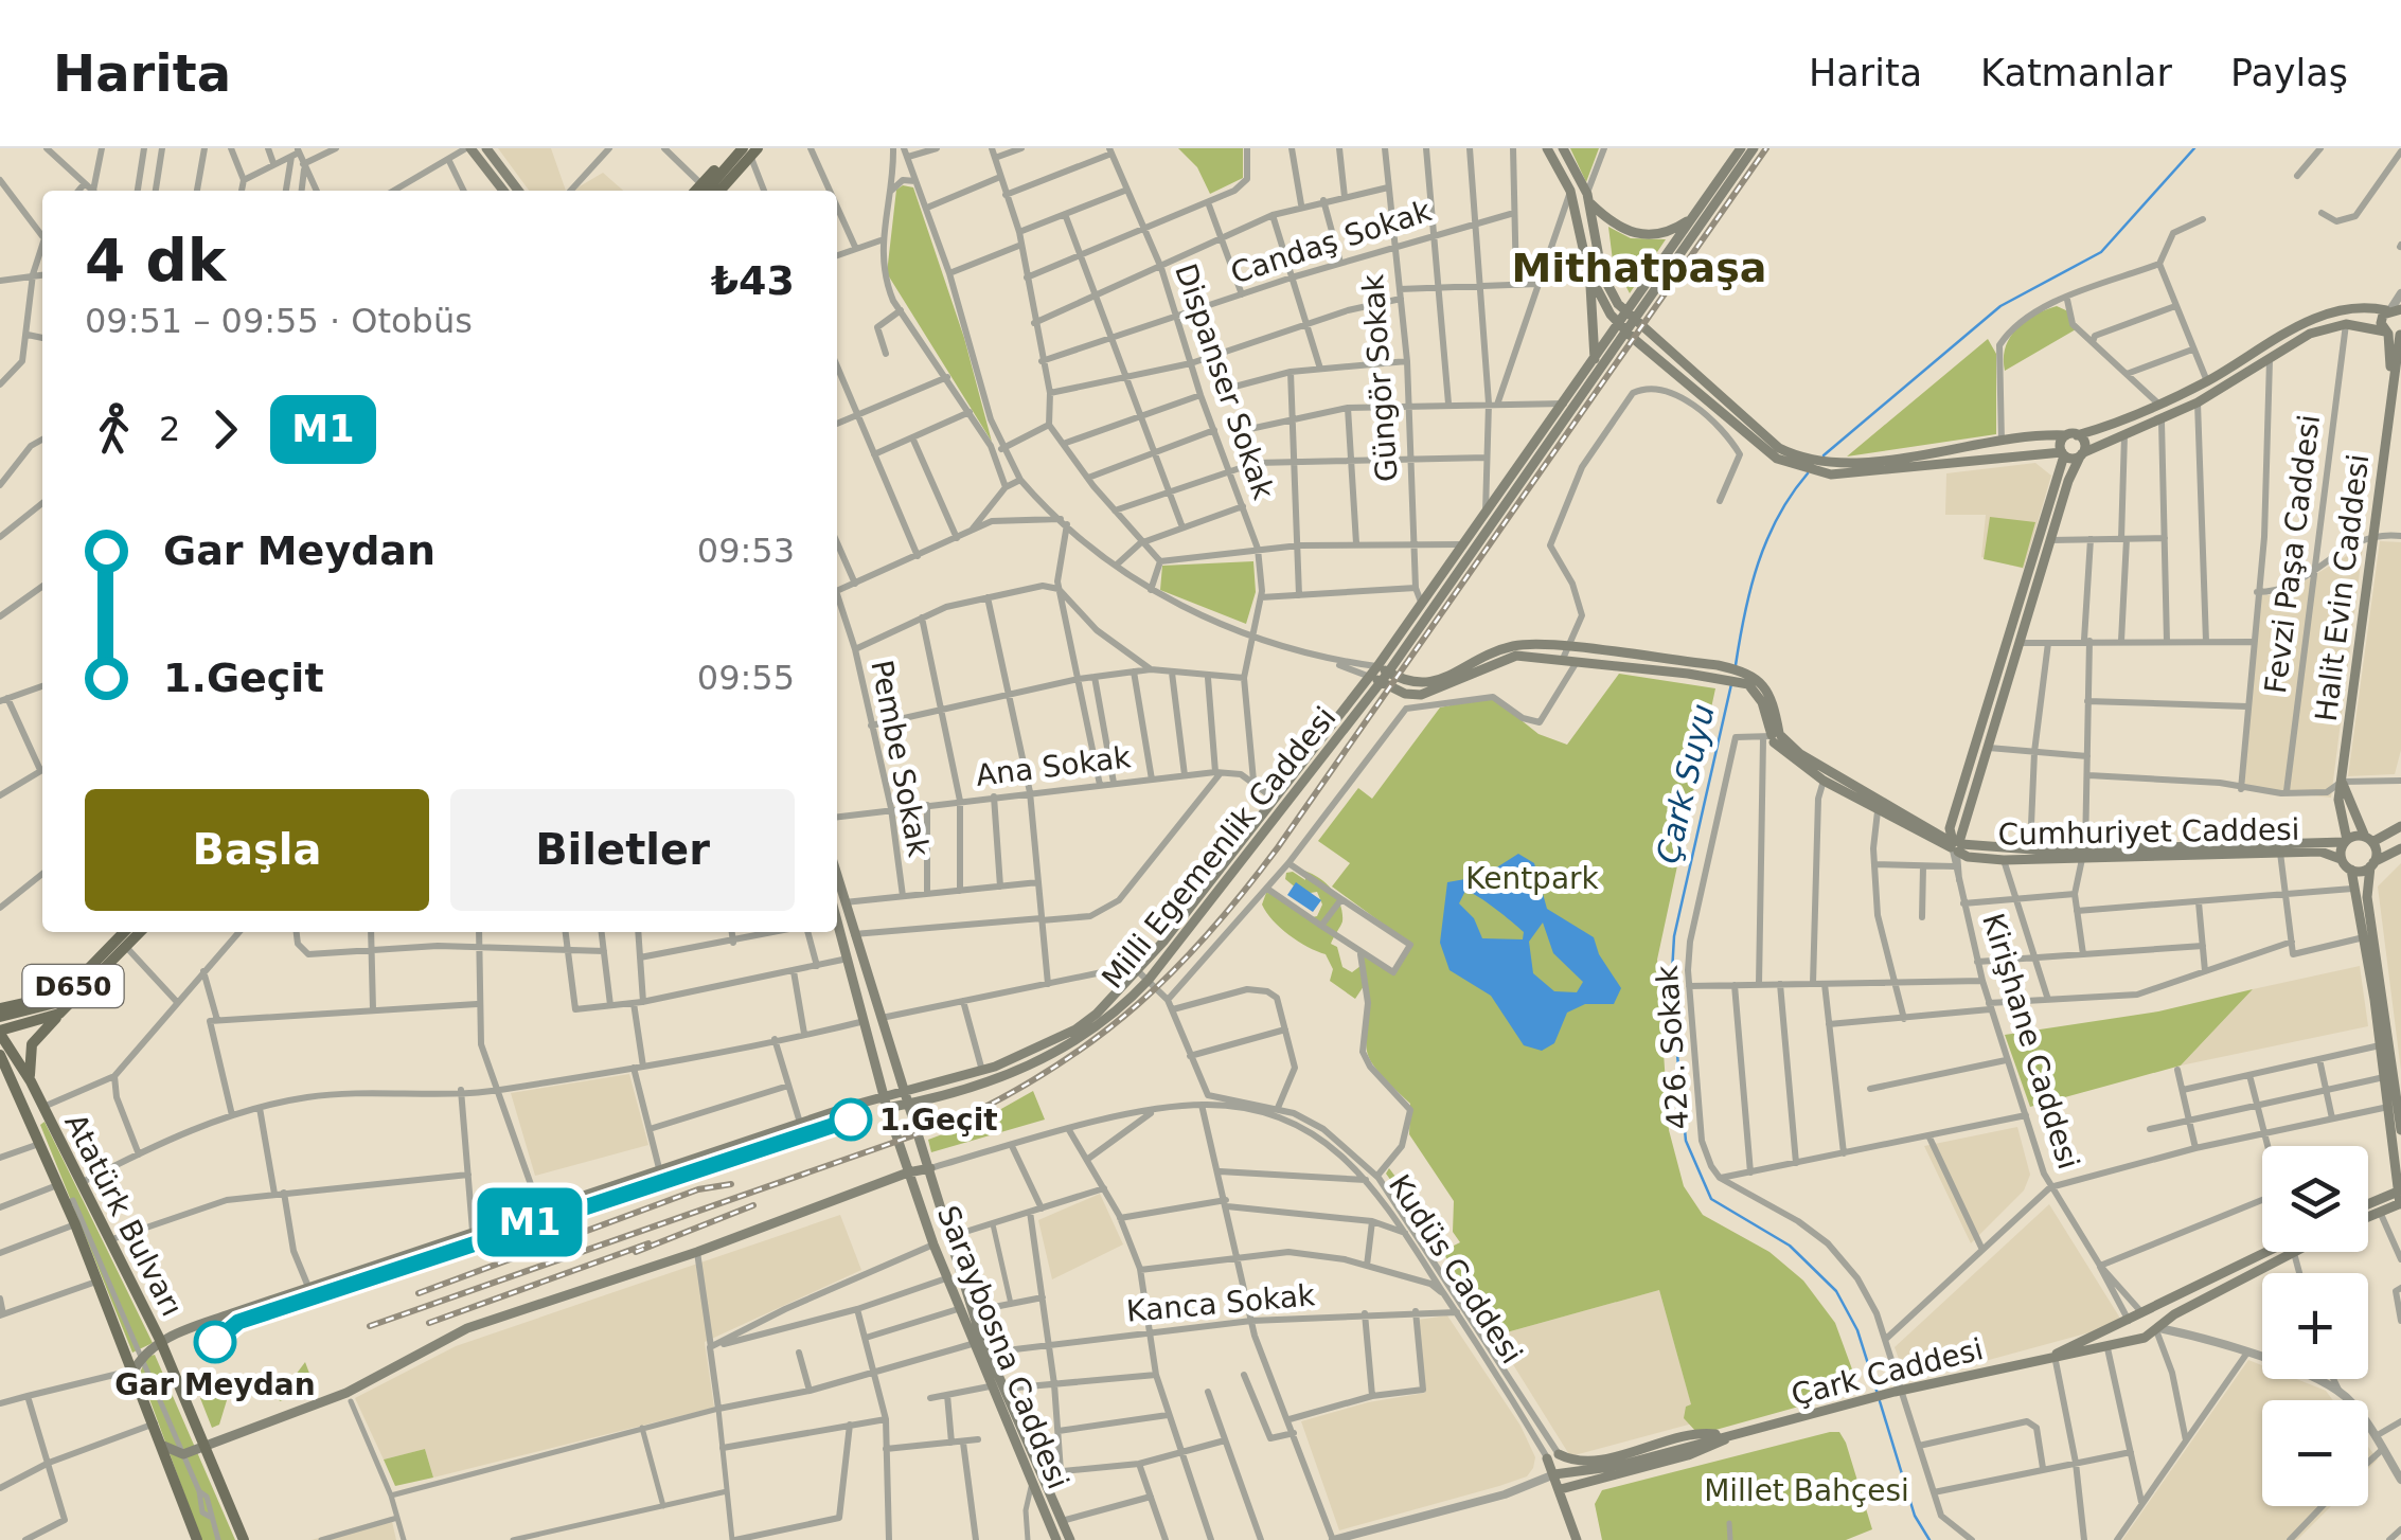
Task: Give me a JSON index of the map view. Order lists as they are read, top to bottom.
{
  "streets": {
    "main road": [
      "Halit Evin Caddesi",
      "Cumhuriyet Caddesi",
      "Milli Egemenlik Caddesi",
      "D650",
      "Kirişhane Caddesi",
      "Atatürk Bulvarı",
      "Saraybosna Caddesi",
      "Çark Caddesi"
    ],
    "street": [
      "Candaş Sokak",
      "Güngör Sokak",
      "Dispanser Sokak",
      "Fevzi Paşa Caddesi",
      "Pembe Sokak",
      "Ana Sokak",
      "426. Sokak",
      "Kudüs Caddesi",
      "Kanca Sokak"
    ]
  },
  "crossings": [
    ["Candaş Sokak", "Güngör Sokak"],
    ["Candaş Sokak", "Dispanser Sokak"],
    ["Güngör Sokak", "Milli Egemenlik Caddesi"],
    ["Dispanser Sokak", "Ana Sokak"],
    ["Halit Evin Caddesi", "Cumhuriyet Caddesi"],
    ["Pembe Sokak", "Ana Sokak"],
    ["Ana Sokak", "Milli Egemenlik Caddesi"],
    ["Cumhuriyet Caddesi", "Kirişhane Caddesi"],
    ["Milli Egemenlik Caddesi", "Saraybosna Caddesi"],
    ["Kirişhane Caddesi", "Çark Caddesi"],
    ["Kudüs Caddesi", "Kanca Sokak"],
    ["Kudüs Caddesi", "Saraybosna Caddesi"],
    ["Kanca Sokak", "Saraybosna Caddesi"]
  ],
  "districts": ["Mithatpaşa"],
  "water": ["Çark Suyu"],
  "parks": ["Kentpark", "Millet Bahçesi"],
  "places": ["1.Geçit", "Gar Meydan"],
  "lines": ["bus line M1"],
  "page": {
    "header": "Harita",
    "nav": ["Harita", "Katmanlar", "Paylaş"],
    "on_map": "M1",
    "heading": ["4 dk", "09:51 – 09:55 · Otobüs", "₺43"],
    "legs": ["2", "M1"],
    "list": [
      {
        "name": "Gar Meydan",
        "value": "09:53"
      },
      {
        "name": "1.Geçit",
        "value": "09:55"
      }
    ],
    "buttons": ["Başla", "Biletler"],
    "map_buttons": ["+", "−"]
  }
}
